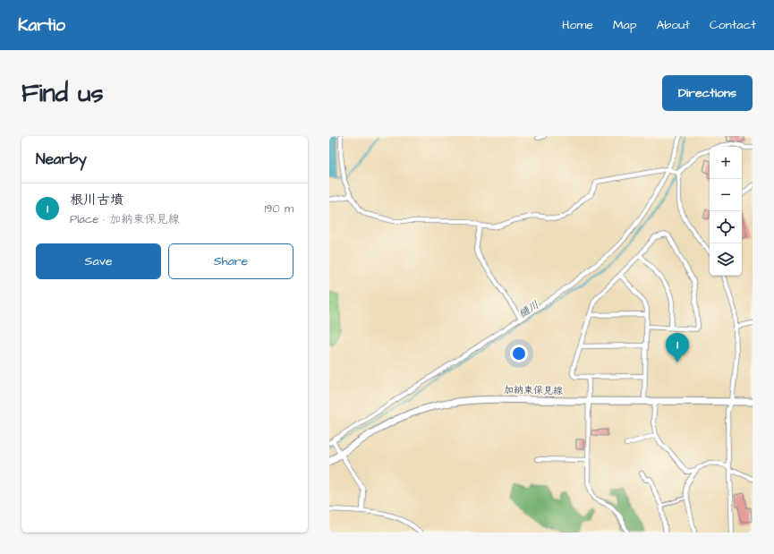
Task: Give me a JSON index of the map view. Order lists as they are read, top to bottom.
{
  "streets": {
    "main road": ["加納東保見線"]
  },
  "water": ["樋川"],
  "page": {
    "header": "Kartio",
    "nav": [
      "Home",
      "Map",
      "About",
      "Contact"
    ],
    "buttons": [
      "Directions",
      ["Save", "Share"]
    ],
    "title": "Find us",
    "heading": "Nearby",
    "map_buttons": ["+", "−"],
    "list": [
      {
        "mark": "1",
        "name": "根川古墳",
        "note": "Place · 加納東保見線",
        "value": "190 m"
      }
    ],
    "pins": "1"
  }
}
